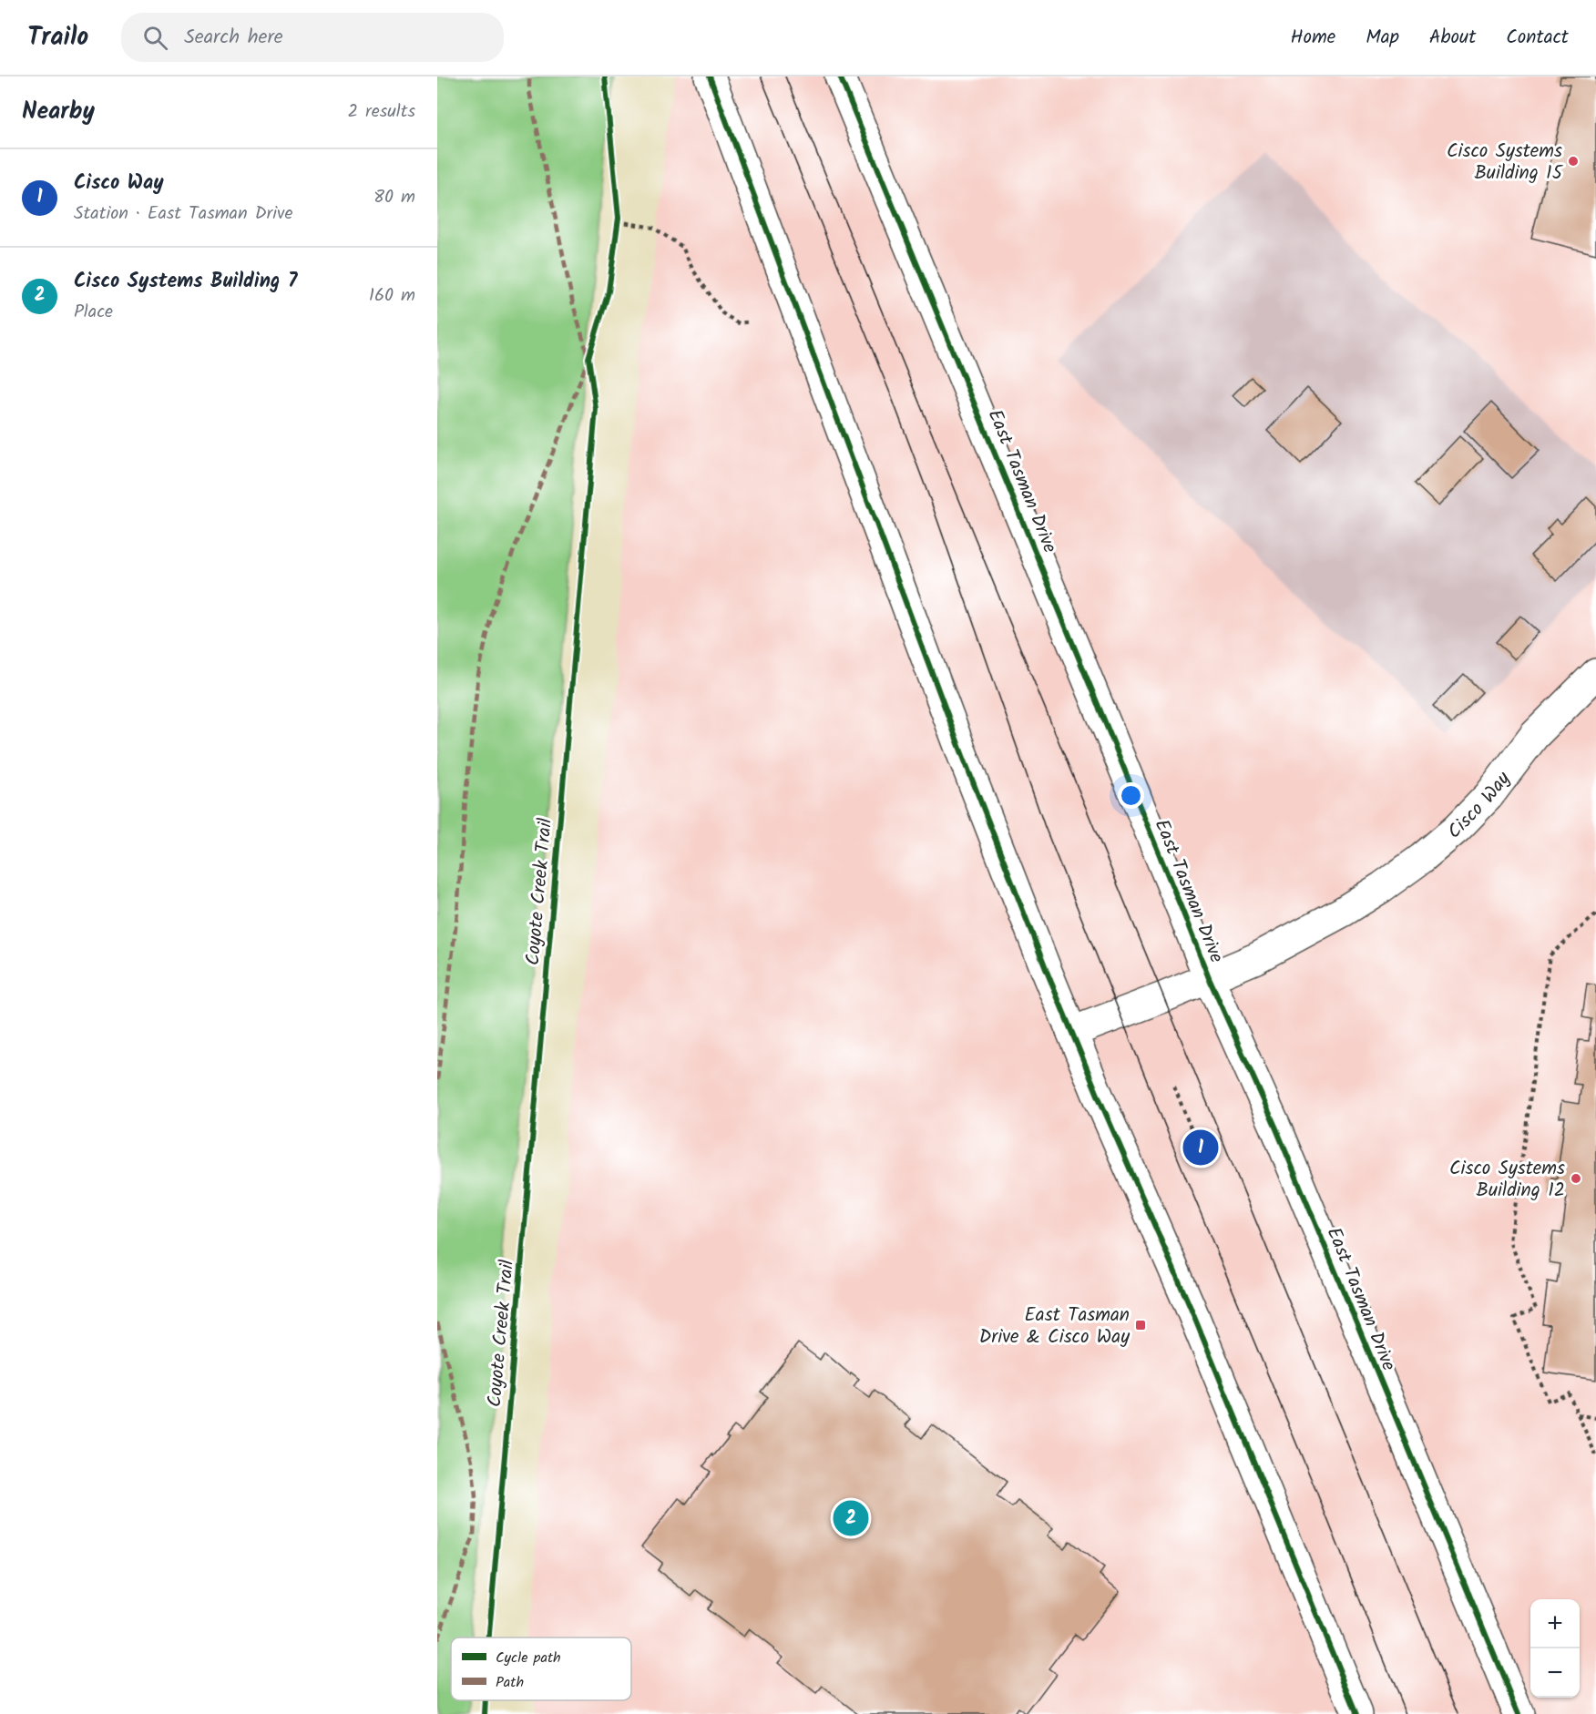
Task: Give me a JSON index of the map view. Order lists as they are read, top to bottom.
{
  "streets": {
    "main road": ["East Tasman Drive", "Cisco Way"],
    "cycle path": ["Coyote Creek Trail"]
  },
  "crossings": [
    ["East Tasman Drive", "Cisco Way"]
  ],
  "places": {
    "other": ["Cisco Systems Building 15", "Cisco Systems Building 12"],
    "transit": ["East Tasman Drive & Cisco Way"]
  },
  "legend": ["Cycle path", "Path"],
  "page": {
    "header": "Trailo",
    "search": "Search here",
    "nav": [
      "Home",
      "Map",
      "About",
      "Contact"
    ],
    "heading": ["Nearby", "2 results"],
    "list": [
      {
        "mark": "1",
        "name": "Cisco Way",
        "note": "Station · East Tasman Drive",
        "value": "80 m"
      },
      {
        "mark": "2",
        "name": "Cisco Systems Building 7",
        "note": "Place",
        "value": "160 m"
      }
    ],
    "pins": ["1", "2"],
    "map_buttons": ["+", "−"]
  }
}
